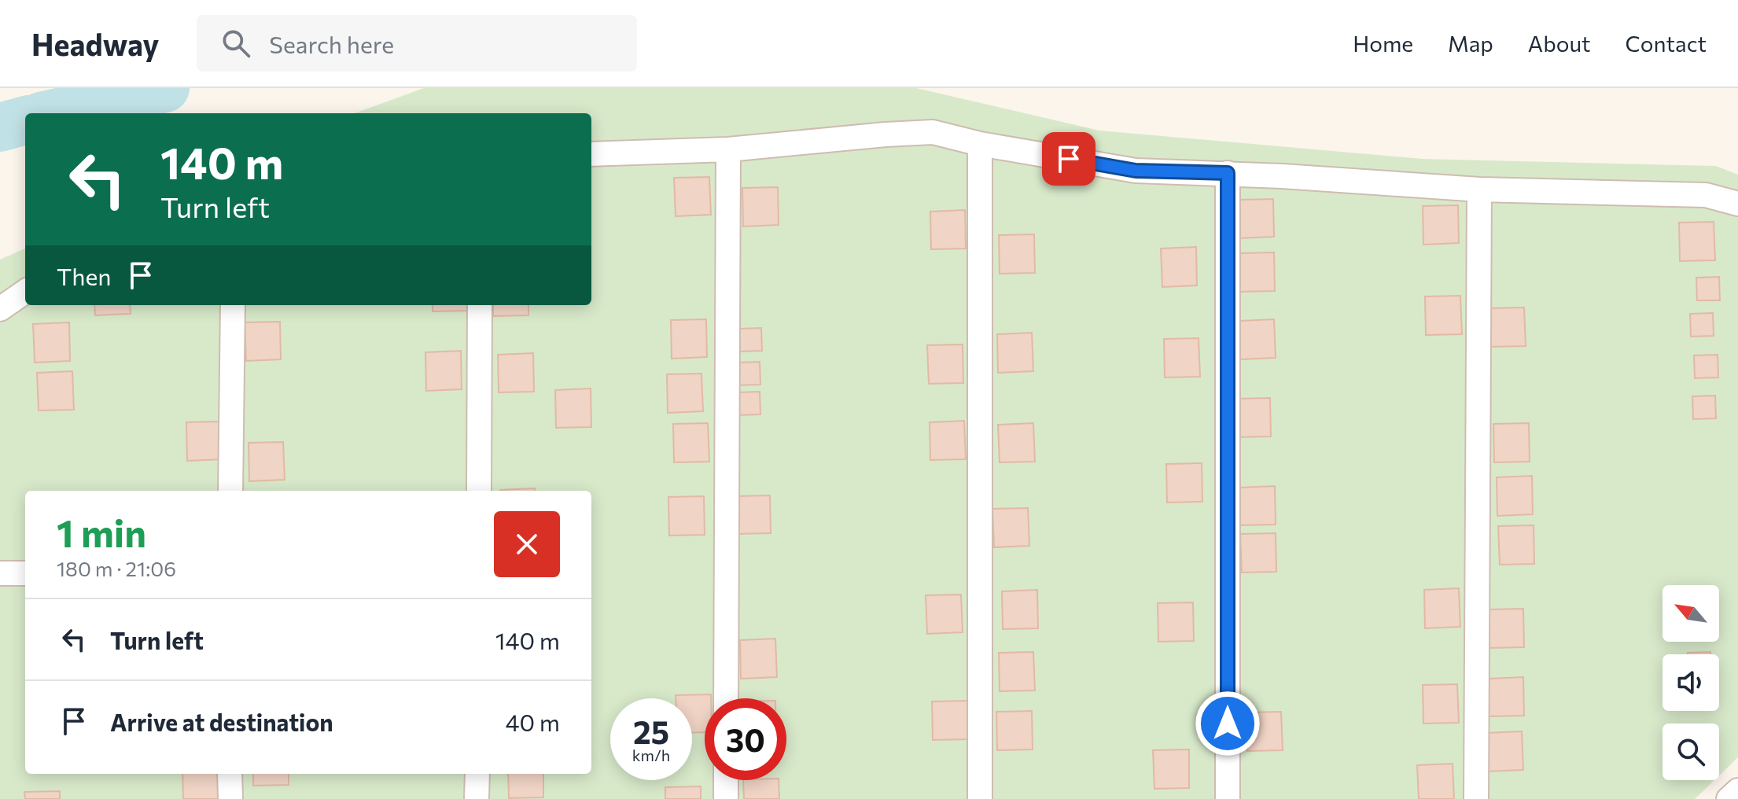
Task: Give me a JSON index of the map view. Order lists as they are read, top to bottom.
{
  "north": "top left",
  "page": {
    "header": "Headway",
    "search": "Search here",
    "nav": [
      "Home",
      "Map",
      "About",
      "Contact"
    ],
    "turn": ["140 m", "Turn left"],
    "then": "Then",
    "heading": ["1 min", "180 m · 21:06"],
    "list": [
      {
        "name": "Turn left",
        "value": "140 m"
      },
      {
        "name": "Arrive at destination",
        "value": "40 m"
      }
    ],
    "speed": "25 km/h",
    "limit": "30"
  }
}
